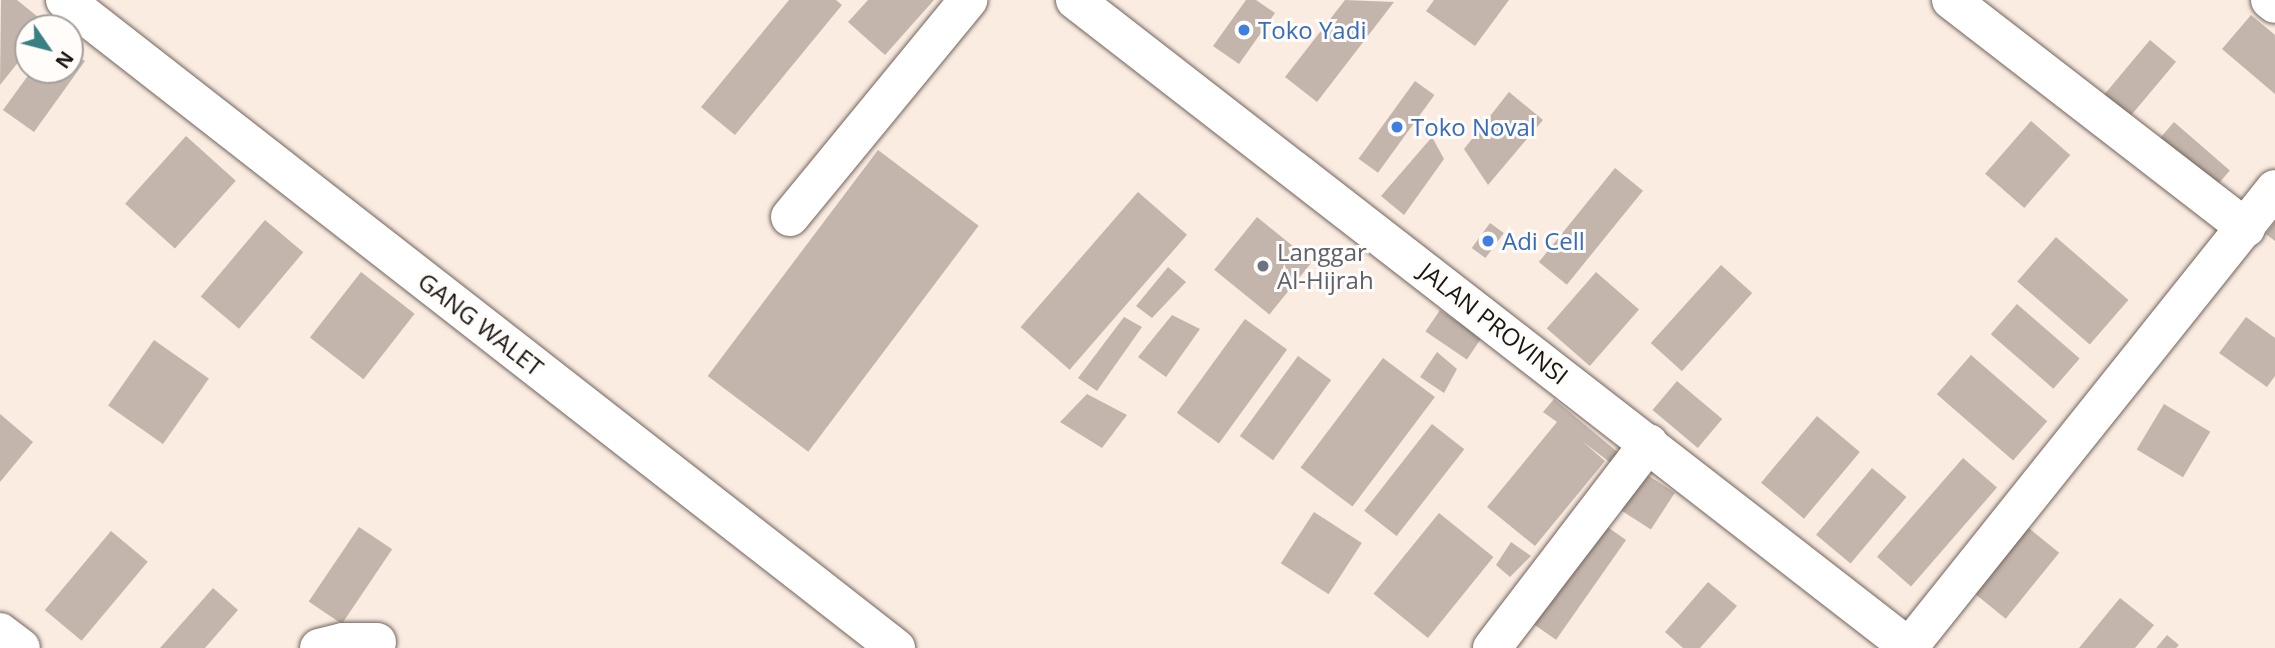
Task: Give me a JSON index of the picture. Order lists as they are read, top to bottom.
{
  "streets": {
    "street": ["JALAN PROVINSI", "GANG WALET"]
  },
  "places": [
    "Toko Yadi",
    "Toko Noval",
    "Adi Cell",
    "Langgar Al-Hijrah"
  ],
  "north": "bottom right"
}
